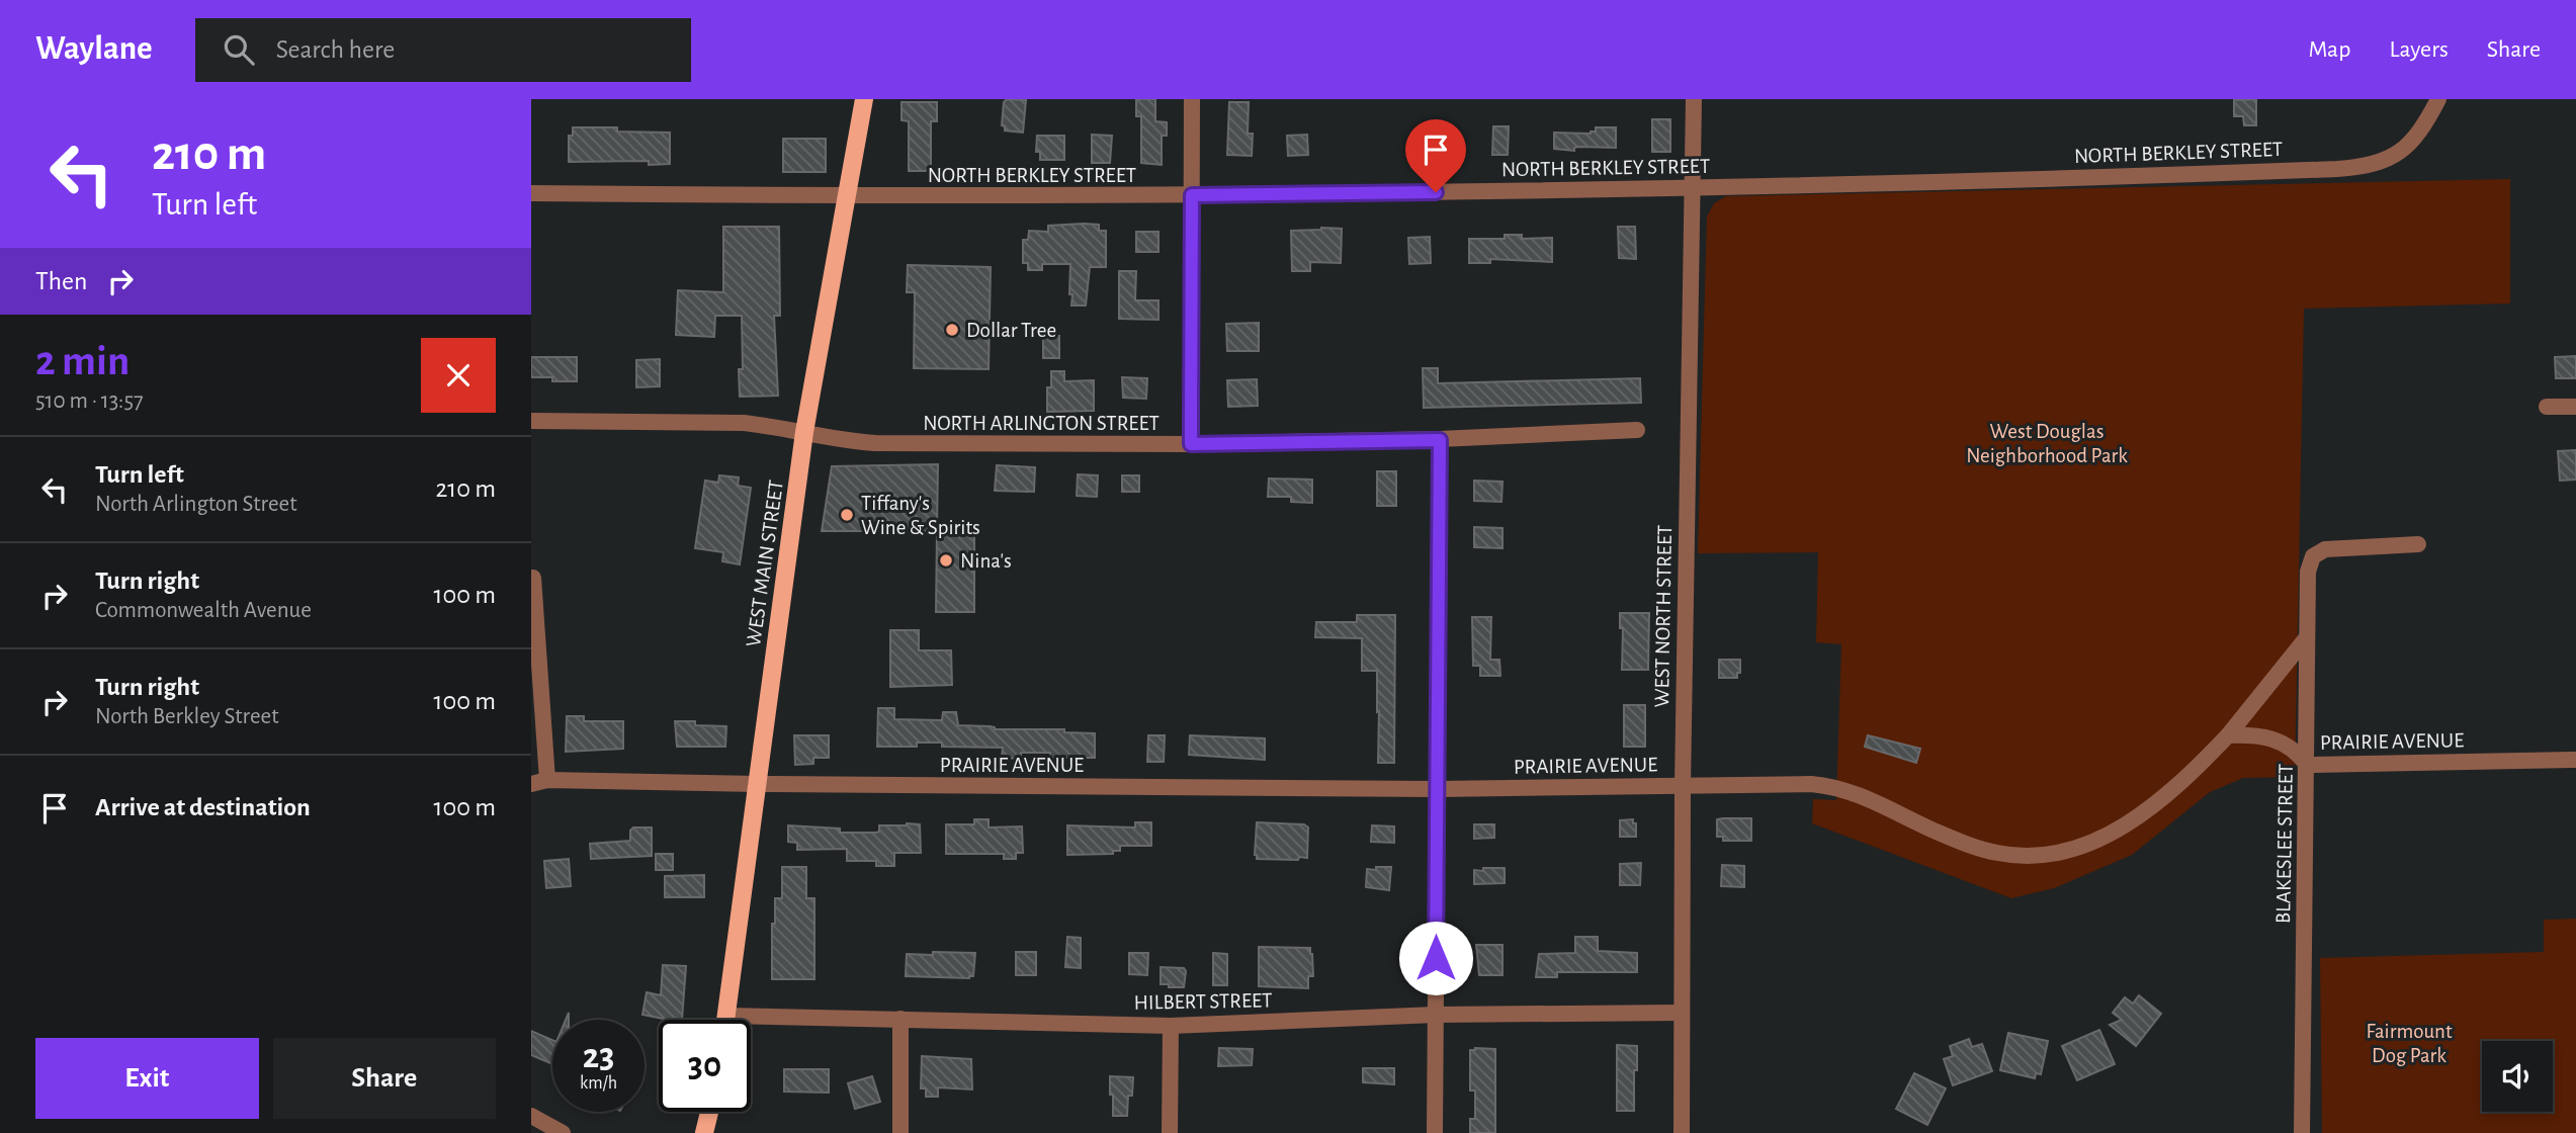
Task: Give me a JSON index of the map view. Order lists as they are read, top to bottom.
{
  "streets": {
    "main road": ["WEST MAIN STREET"],
    "street": [
      "NORTH BERKLEY STREET",
      "NORTH ARLINGTON STREET",
      "WEST NORTH STREET",
      "PRAIRIE AVENUE",
      "BLAKESLEE STREET",
      "HILBERT STREET"
    ]
  },
  "crossings": [
    ["NORTH BERKLEY STREET", "WEST MAIN STREET"],
    ["NORTH BERKLEY STREET", "WEST NORTH STREET"],
    ["NORTH ARLINGTON STREET", "WEST MAIN STREET"],
    ["WEST MAIN STREET", "PRAIRIE AVENUE"],
    ["WEST MAIN STREET", "HILBERT STREET"],
    ["WEST NORTH STREET", "PRAIRIE AVENUE"],
    ["WEST NORTH STREET", "HILBERT STREET"],
    ["PRAIRIE AVENUE", "BLAKESLEE STREET"]
  ],
  "parks": ["West Douglas Neighborhood Park", "Fairmount Dog Park"],
  "places": ["Dollar Tree", "Tiffany's Wine & Spirits", "Nina's"],
  "page": {
    "header": "Waylane",
    "search": "Search here",
    "nav": ["Map", "Layers", "Share"],
    "turn": ["210 m", "Turn left"],
    "then": "Then",
    "heading": ["2 min", "510 m · 13:57"],
    "list": [
      {
        "name": "Turn left",
        "note": "North Arlington Street",
        "value": "210 m"
      },
      {
        "name": "Turn right",
        "note": "Commonwealth Avenue",
        "value": "100 m"
      },
      {
        "name": "Turn right",
        "note": "North Berkley Street",
        "value": "100 m"
      },
      {
        "name": "Arrive at destination",
        "value": "100 m"
      }
    ],
    "speed": "23 km/h",
    "limit": "30",
    "buttons": ["Exit", "Share"]
  }
}
